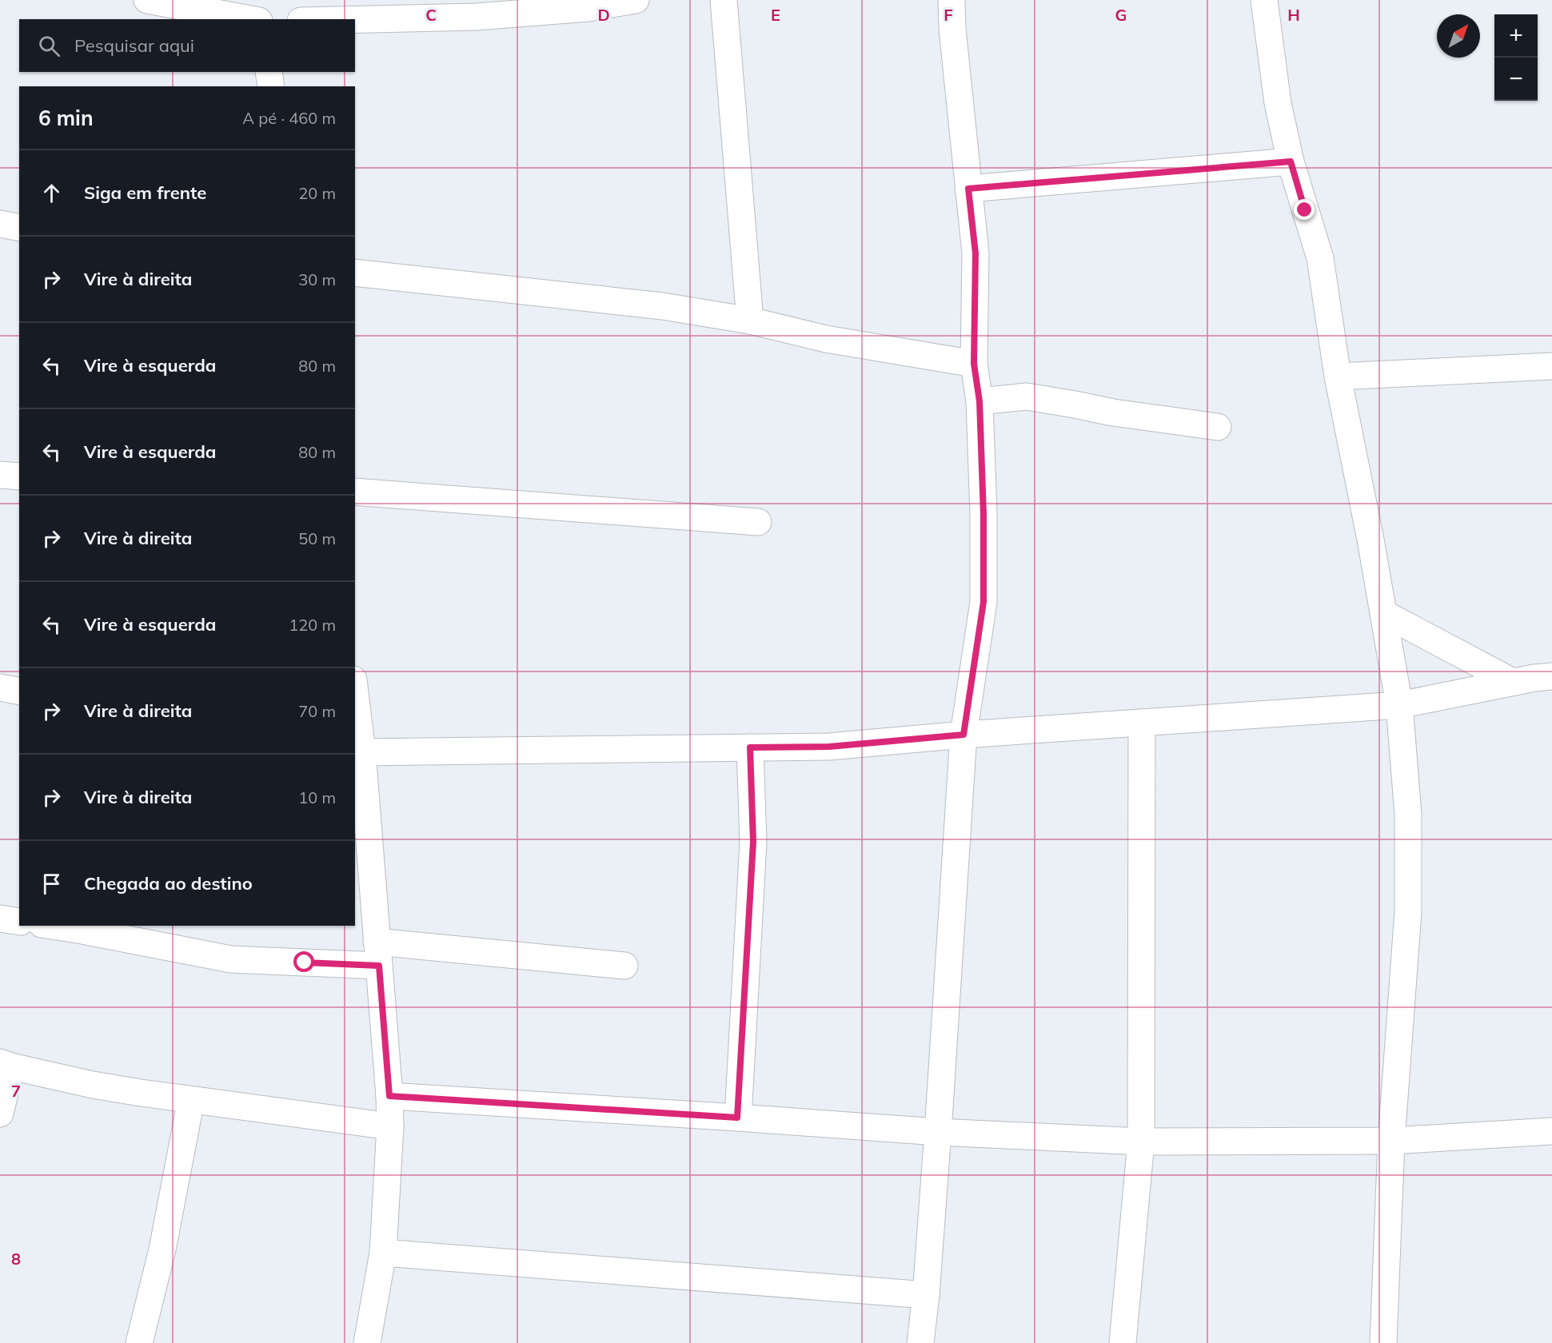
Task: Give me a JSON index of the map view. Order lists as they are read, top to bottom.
{
  "north": "top right",
  "page": {
    "map_buttons": ["+", "−"],
    "search": "Pesquisar aqui",
    "heading": ["6 min", "A pé · 460 m"],
    "list": [
      ["Siga em frente", "20 m"],
      ["Vire à direita", "30 m"],
      ["Vire à esquerda", "80 m"],
      ["Vire à esquerda", "80 m"],
      ["Vire à direita", "50 m"],
      ["Vire à esquerda", "120 m"],
      ["Vire à direita", "70 m"],
      ["Vire à direita", "10 m"],
      "Chegada ao destino"
    ]
  },
  "grid": {
    "columns": [
      "C",
      "D",
      "E",
      "F",
      "G",
      "H"
    ],
    "rows": ["7", "8"]
  }
}
